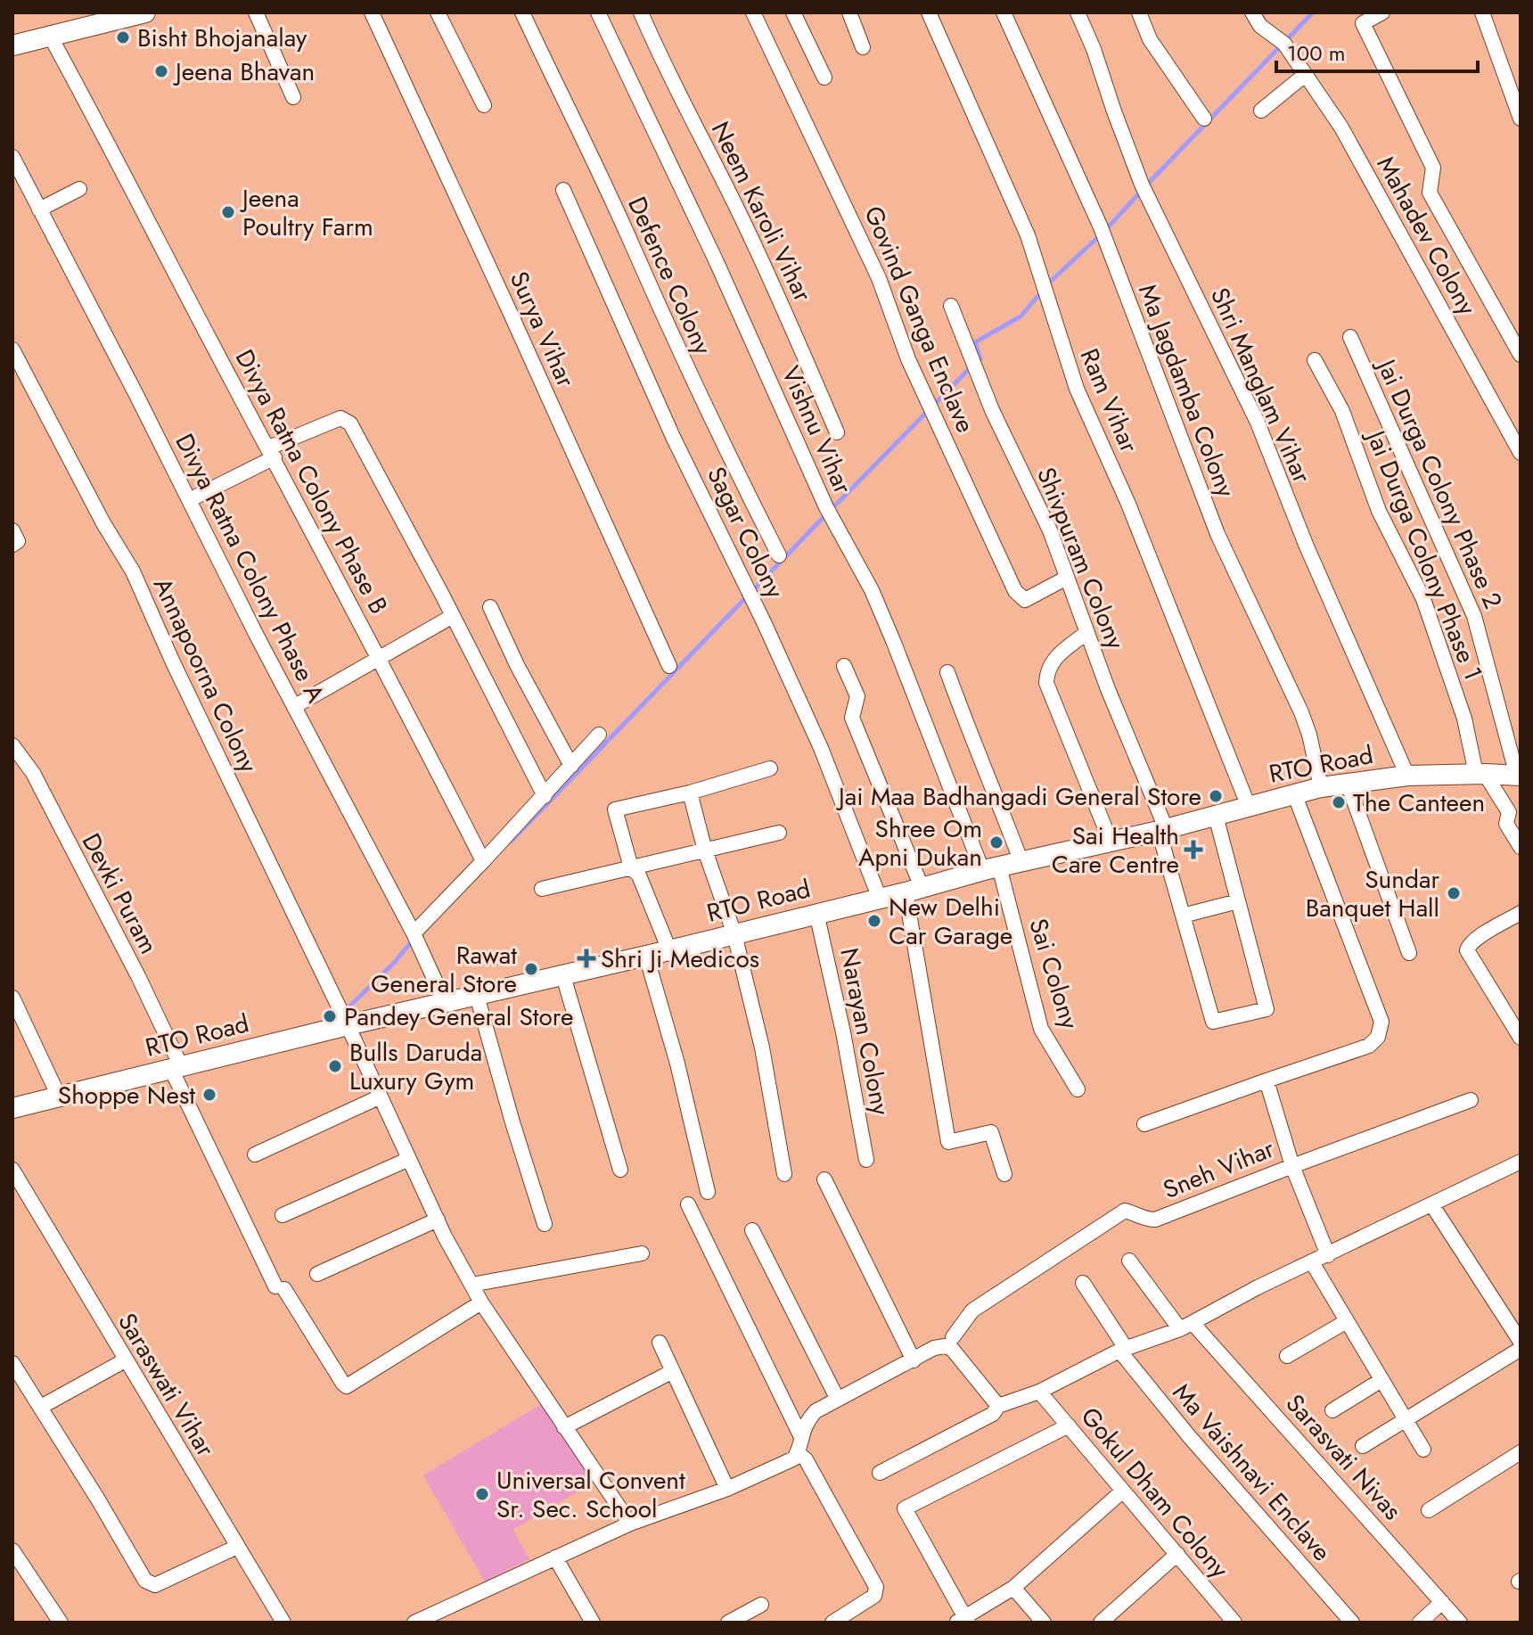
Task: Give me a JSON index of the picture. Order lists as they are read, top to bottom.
{
  "streets": {
    "street": [
      "Neem Karoli Vihar",
      "Mahadev Colony",
      "Defence Colony",
      "Govind Ganga Enclave",
      "Surya Vihar",
      "Shri Manglam Vihar",
      "Ma Jagdamba Colony",
      "Ram Vihar",
      "Vishnu Vihar",
      "Divya Ratna Colony Phase B",
      "Jai Durga Colony Phase 2",
      "Sagar Colony",
      "Jai Durga Colony Phase 1",
      "Shivpuram Colony",
      "Divya Ratna Colony Phase A",
      "Annapoorna Colony",
      "RTO Road",
      "Devki Puram",
      "Sai Colony",
      "Narayan Colony",
      "Sneh Vihar",
      "Saraswati Vihar",
      "Sarasvati Nivas",
      "Ma Vaishnavi Enclave",
      "Gokul Dham Colony"
    ]
  },
  "crossings": [
    ["Govind Ganga Enclave", "Shivpuram Colony"],
    ["Shri Manglam Vihar", "RTO Road"],
    ["Ma Jagdamba Colony", "RTO Road"],
    ["Ram Vihar", "RTO Road"],
    ["Vishnu Vihar", "RTO Road"],
    ["Vishnu Vihar", "Sai Colony"],
    ["Jai Durga Colony Phase 2", "RTO Road"],
    ["Sagar Colony", "RTO Road"],
    ["Jai Durga Colony Phase 1", "RTO Road"],
    ["Shivpuram Colony", "RTO Road"],
    ["Divya Ratna Colony Phase A", "RTO Road"],
    ["Annapoorna Colony", "RTO Road"],
    ["Annapoorna Colony", "Devki Puram"],
    ["RTO Road", "Devki Puram"],
    ["RTO Road", "Sai Colony"],
    ["RTO Road", "Narayan Colony"]
  ],
  "places": {
    "other": [
      "Bisht Bhojanalay",
      "Jeena Bhavan",
      "Jeena Poultry Farm",
      "Jai Maa Badhangadi General Store",
      "The Canteen",
      "Shree Om Apni Dukan",
      "Sundar Banquet Hall",
      "New Delhi Car Garage",
      "Rawat General Store",
      "Pandey General Store",
      "Bulls Daruda Luxury Gym",
      "Shoppe Nest",
      "Universal Convent Sr. Sec. School"
    ],
    "health": ["Sai Health Care Centre", "Shri Ji Medicos"]
  },
  "scale_bar": "100 m"
}
